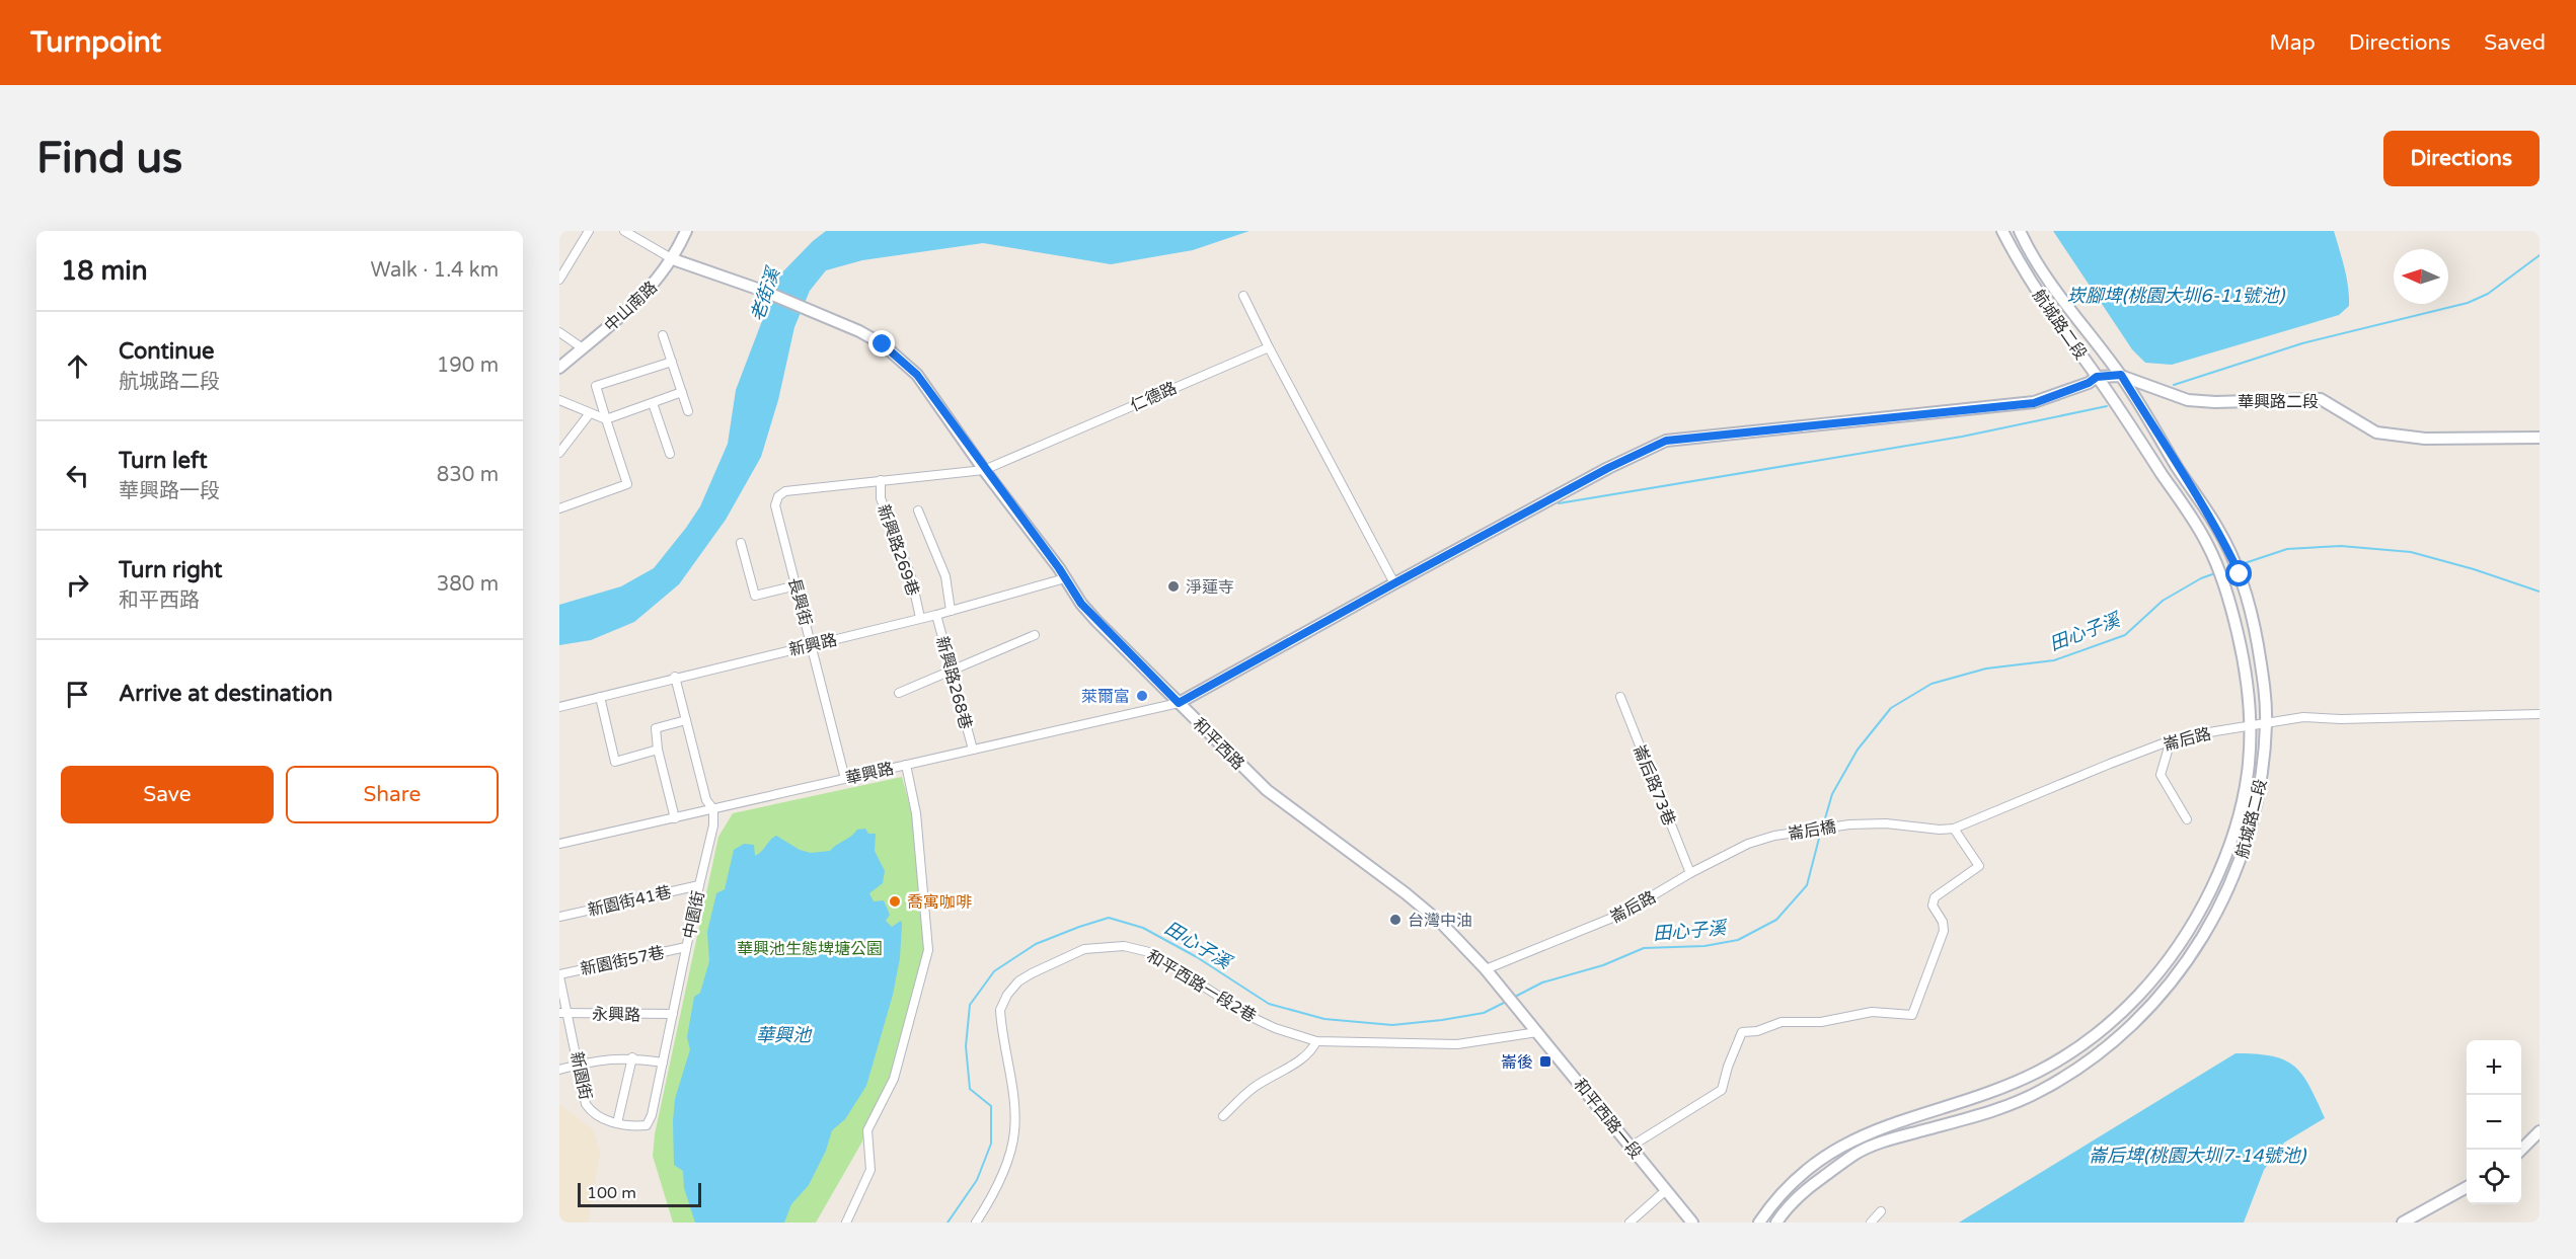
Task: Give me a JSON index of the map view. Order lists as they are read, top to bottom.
{
  "streets": {
    "street": [
      "中山南路",
      "航城路二段",
      "仁德路",
      "華興路二段",
      "新興路269巷",
      "長興街",
      "新興路",
      "新興路268巷",
      "崙后路",
      "和平西路",
      "華興路",
      "崙后路73巷",
      "崙后橋",
      "新園街41巷",
      "中園街",
      "新園街57巷",
      "和平西路一段2巷",
      "永興路",
      "新園街",
      "和平西路一段"
    ]
  },
  "crossings": [
    ["中山南路", "和平西路"],
    ["航城路二段", "華興路二段"],
    ["航城路二段", "崙后路"],
    ["仁德路", "新興路269巷"],
    ["仁德路", "長興街"],
    ["仁德路", "和平西路"],
    ["新興路269巷", "新興路"],
    ["長興街", "新興路"],
    ["長興街", "華興路"],
    ["新興路", "新興路268巷"],
    ["新興路", "和平西路"],
    ["新興路", "中園街"],
    ["新興路268巷", "華興路"],
    ["崙后路", "和平西路"],
    ["崙后路", "崙后路73巷"],
    ["崙后路", "崙后橋"],
    ["和平西路", "華興路"],
    ["和平西路", "和平西路一段"],
    ["華興路", "中園街"],
    ["新園街41巷", "中園街"],
    ["中園街", "新園街57巷"],
    ["中園街", "永興路"],
    ["中園街", "新園街"],
    ["新園街57巷", "新園街"],
    ["和平西路一段2巷", "和平西路一段"],
    ["永興路", "新園街"]
  ],
  "water": [
    "老街溪",
    "崁腳埤(桃園大圳6-11號池)",
    "田心子溪",
    "華興池",
    "崙后埤(桃園大圳7-14號池)"
  ],
  "parks": ["華興池生態埤塘公園"],
  "places": {
    "other": [
      "淨蓮寺",
      "萊爾富",
      "喬寓咖啡",
      "台灣中油"
    ],
    "transit": ["崙後"]
  },
  "scale_bar": "100 m",
  "north": "left",
  "page": {
    "header": "Turnpoint",
    "nav": ["Map", "Directions", "Saved"],
    "buttons": [
      "Directions",
      ["Save", "Share"]
    ],
    "title": "Find us",
    "heading": ["18 min", "Walk · 1.4 km"],
    "list": [
      ["Continue", "航城路二段", "190 m"],
      ["Turn left", "華興路一段", "830 m"],
      ["Turn right", "和平西路", "380 m"],
      "Arrive at destination"
    ],
    "map_buttons": ["+", "−"],
    "scale": "100 m"
  }
}
